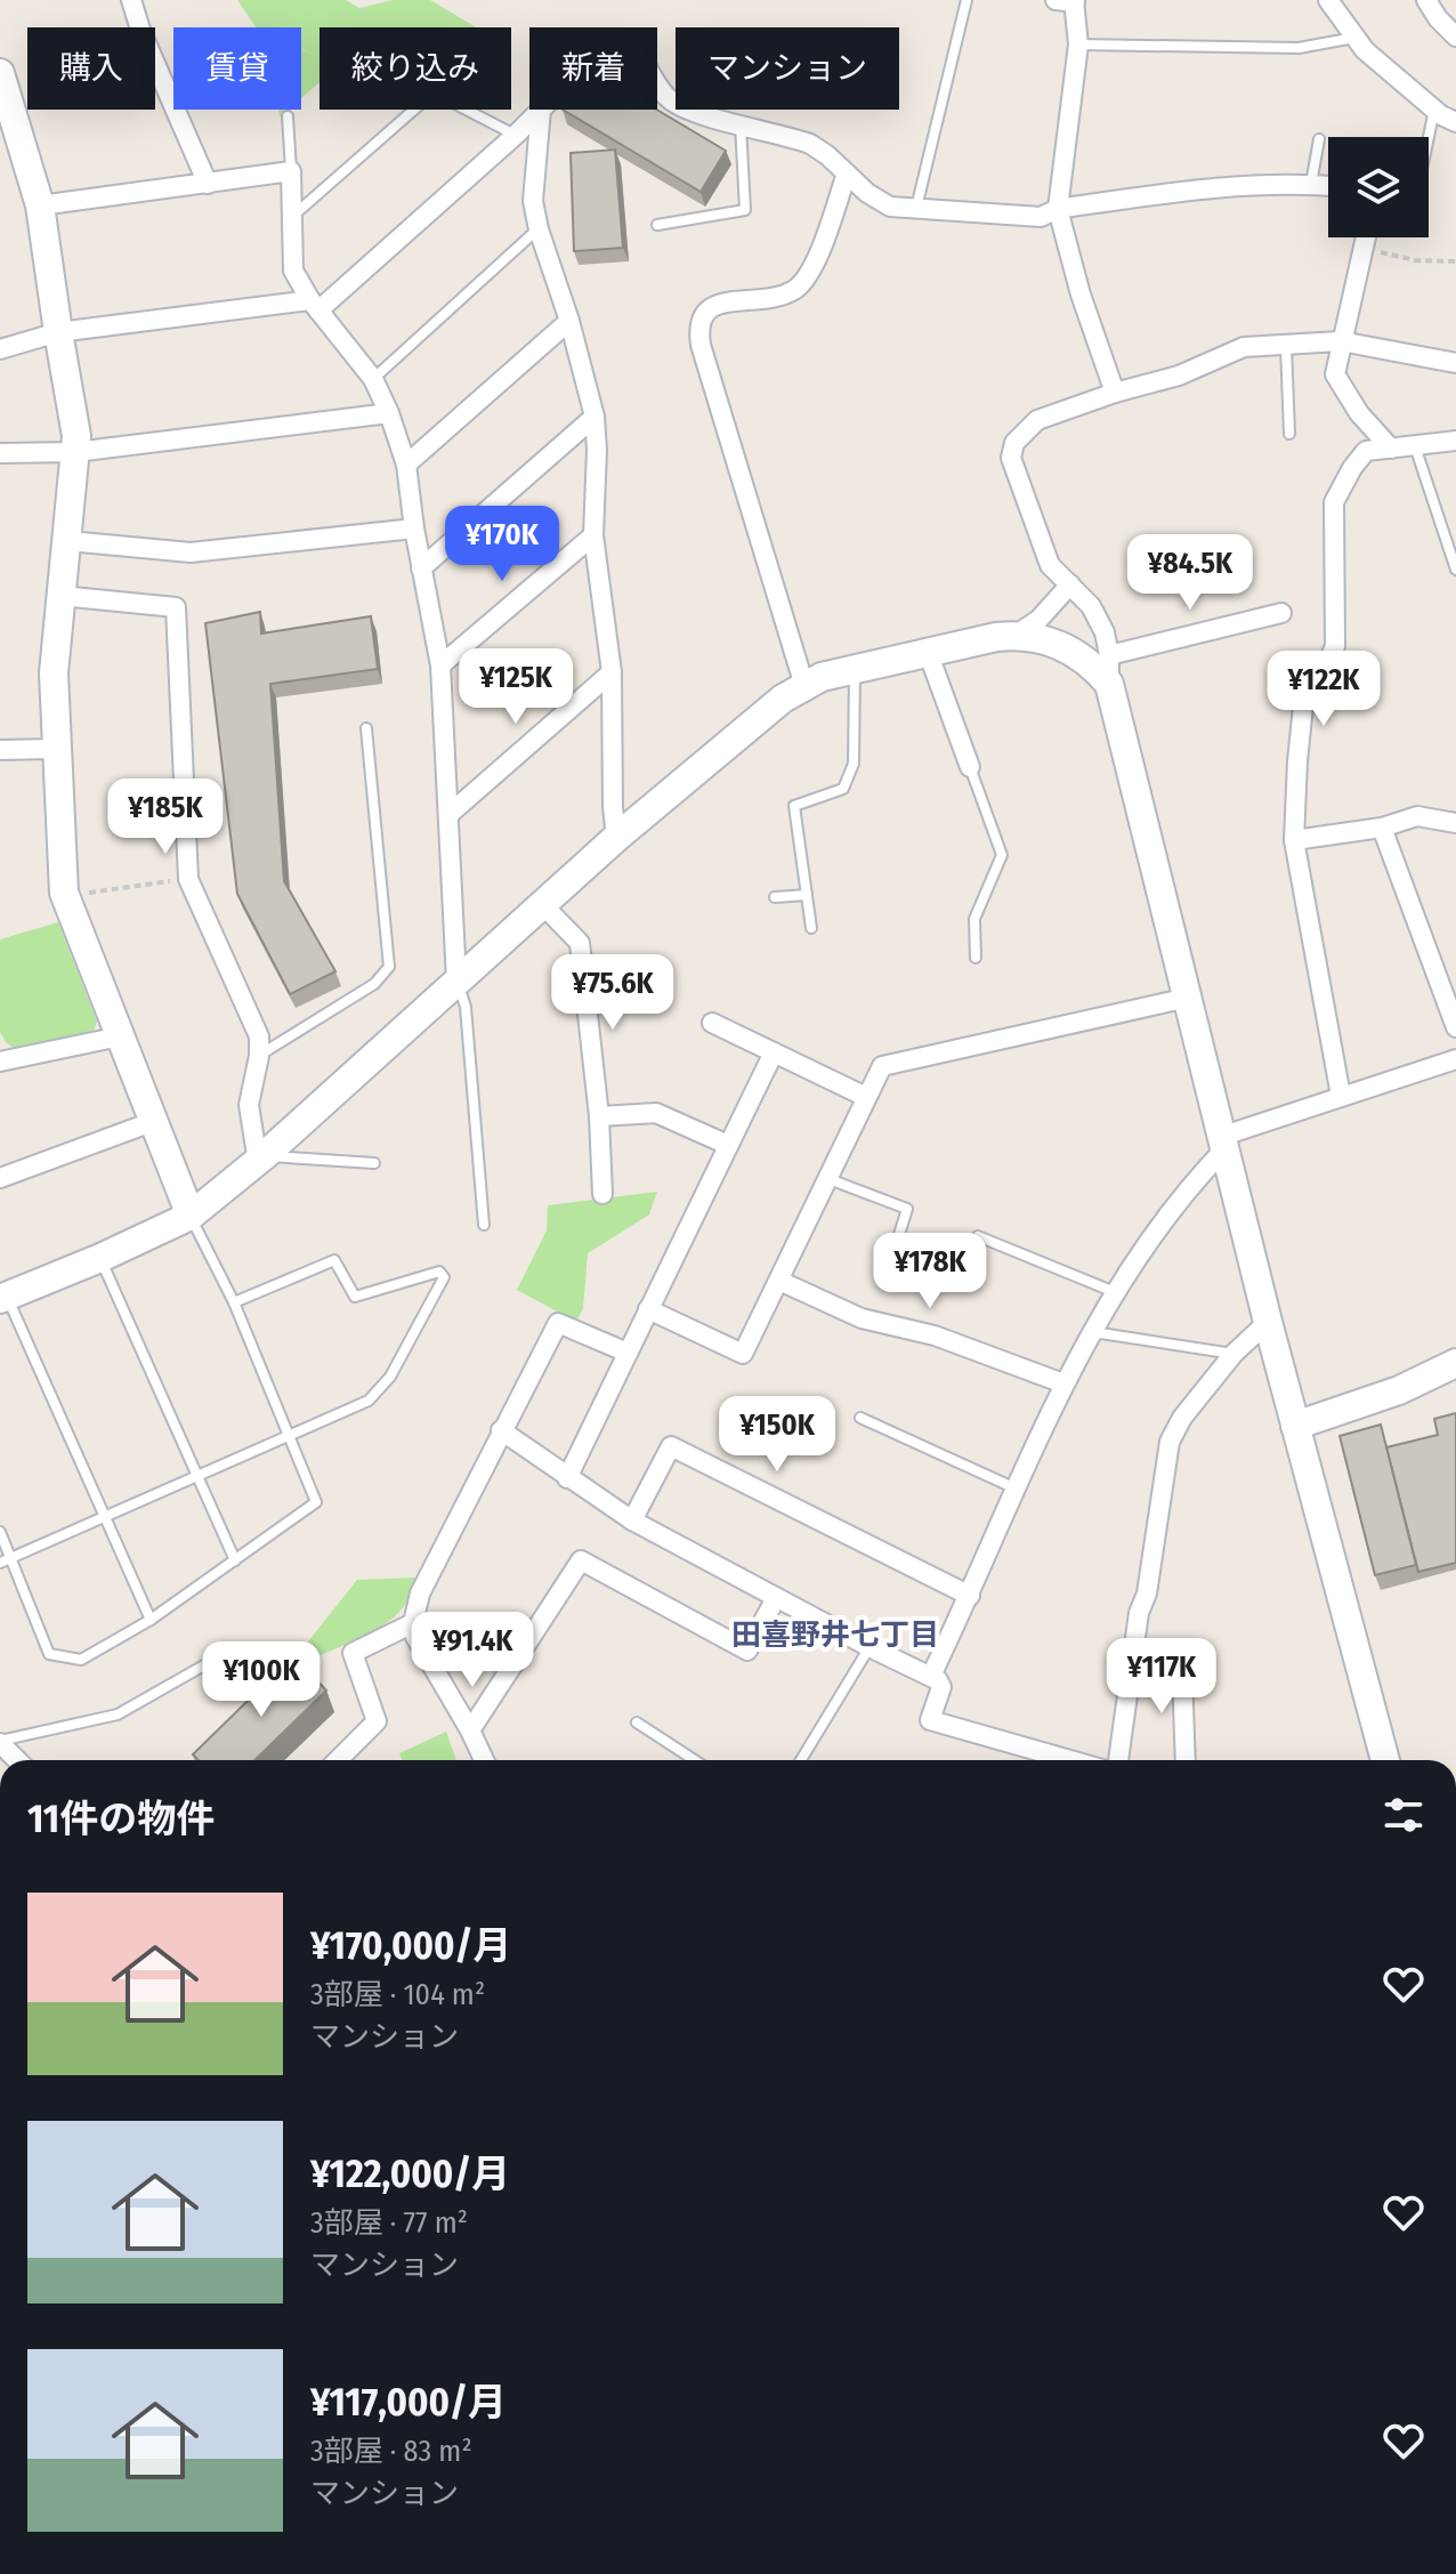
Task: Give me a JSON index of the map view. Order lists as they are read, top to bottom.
{
  "districts": ["田喜野井七丁目"],
  "page": {
    "chip": [
      "購入",
      "賃貸",
      "絞り込み",
      "新着",
      "マンション"
    ],
    "price": [
      "¥170K",
      "¥84.5K",
      "¥125K",
      "¥122K",
      "¥185K",
      "¥75.6K",
      "¥178K",
      "¥150K",
      "¥91.4K",
      "¥117K",
      "¥100K"
    ],
    "heading": "11件の物件",
    "list": [
      {
        "name": "¥170,000/月",
        "note": "3部屋 · 104 m² · マンション"
      },
      {
        "name": "¥122,000/月",
        "note": "3部屋 · 77 m² · マンション"
      },
      {
        "name": "¥117,000/月",
        "note": "3部屋 · 83 m² · マンション"
      }
    ]
  }
}
